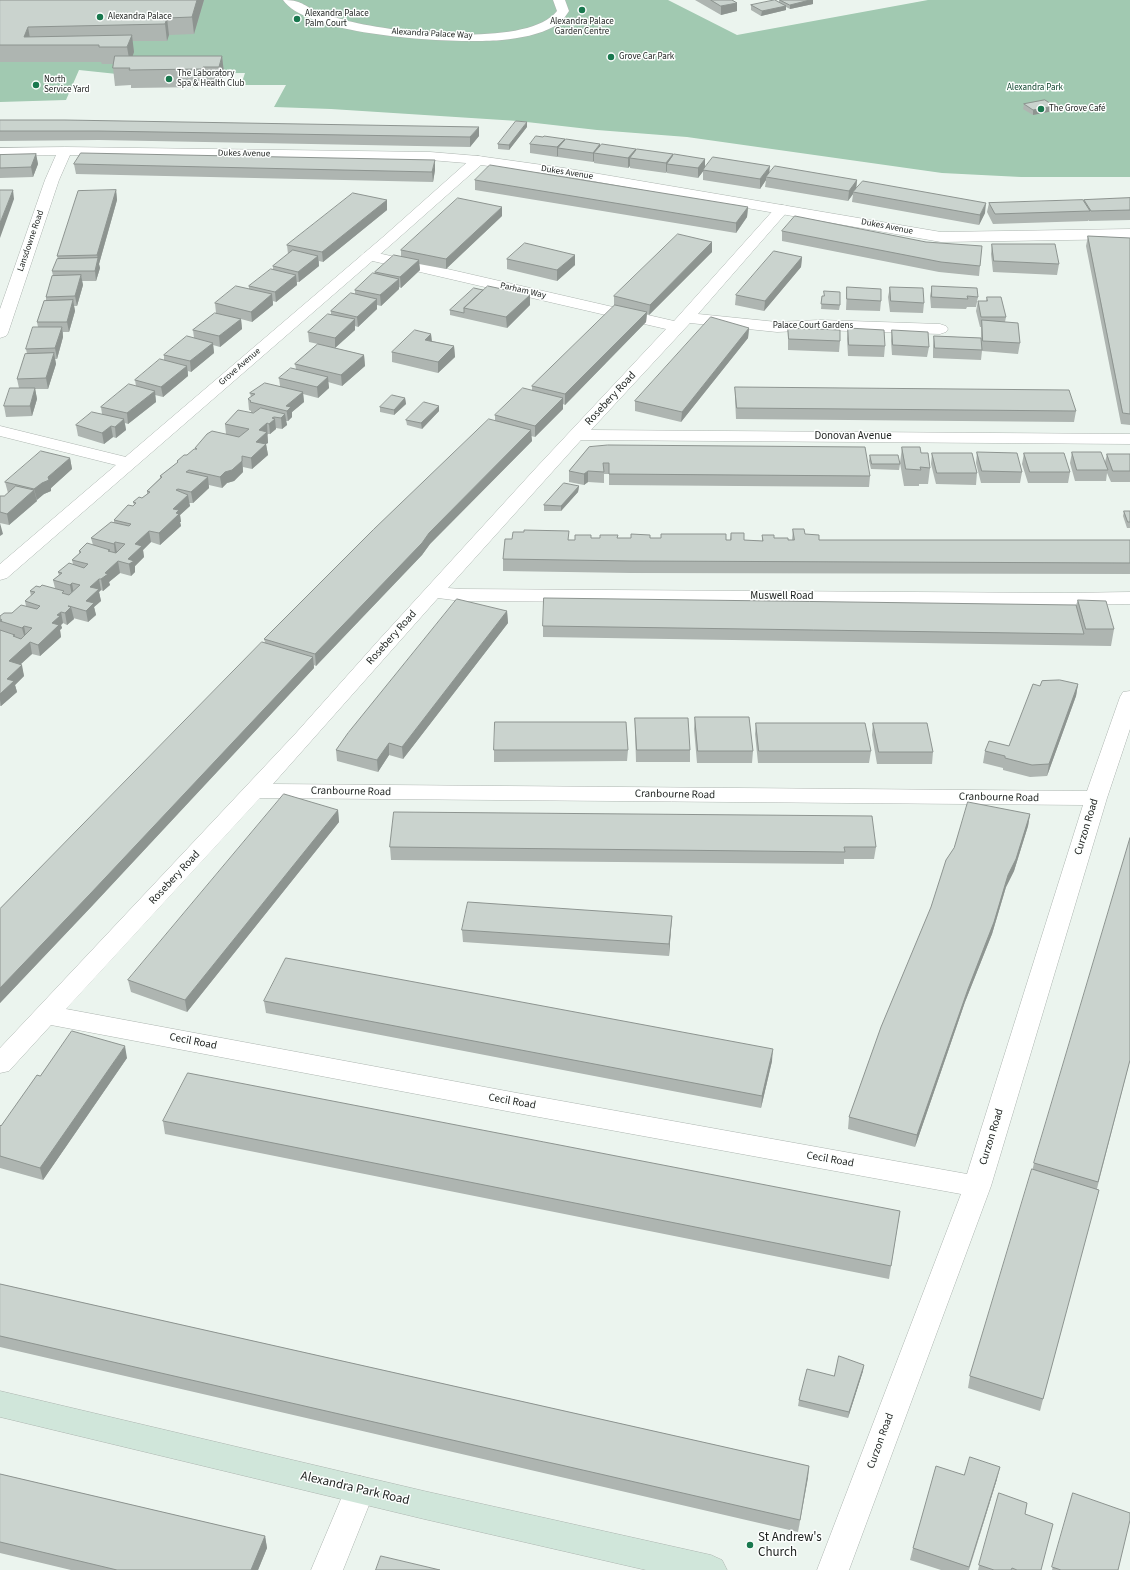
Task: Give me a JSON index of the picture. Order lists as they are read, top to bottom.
{
  "streets": {
    "main road": ["Alexandra Park Road"],
    "street": [
      "Alexandra Palace Way",
      "Dukes Avenue",
      "Lansdowne Road",
      "Parham Way",
      "Palace Court Gardens",
      "Grove Avenue",
      "Rosebery Road",
      "Donovan Avenue",
      "Muswell Road",
      "Cranbourne Road",
      "Curzon Road",
      "Cecil Road"
    ]
  },
  "crossings": [
    ["Dukes Avenue", "Lansdowne Road"],
    ["Dukes Avenue", "Grove Avenue"],
    ["Dukes Avenue", "Rosebery Road"],
    ["Parham Way", "Palace Court Gardens"],
    ["Parham Way", "Grove Avenue"],
    ["Parham Way", "Rosebery Road"],
    ["Palace Court Gardens", "Rosebery Road"],
    ["Rosebery Road", "Donovan Avenue"],
    ["Rosebery Road", "Muswell Road"],
    ["Rosebery Road", "Cranbourne Road"],
    ["Rosebery Road", "Cecil Road"],
    ["Cranbourne Road", "Curzon Road"],
    ["Curzon Road", "Cecil Road"]
  ],
  "parks": ["Alexandra Park"],
  "places": [
    "Alexandra Palace Garden Centre",
    "Alexandra Palace",
    "Alexandra Palace Palm Court",
    "Grove Car Park",
    "The Laboratory Spa & Health Club",
    "North Service Yard",
    "The Grove Café",
    "St Andrew's Church"
  ]
}
